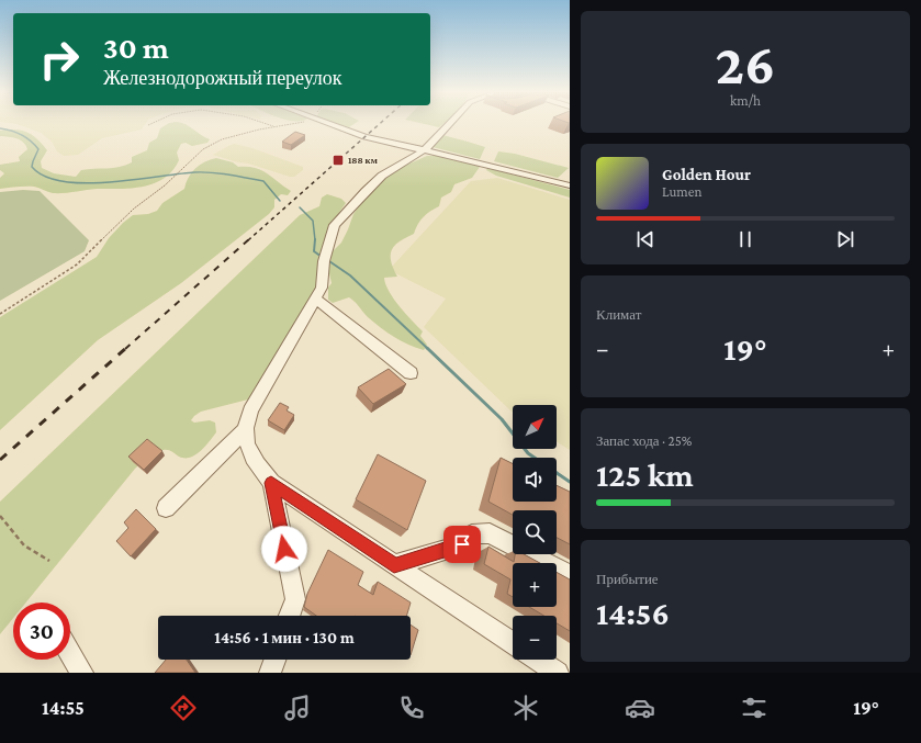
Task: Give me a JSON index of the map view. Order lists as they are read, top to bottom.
{
  "places": {
    "transit": ["188 км"]
  },
  "north": "top right",
  "page": {
    "tile": [
      ["26", "km/h"],
      "Климат",
      ["Запас хода · 25%", "125 km"],
      ["Прибытие", "14:56"]
    ],
    "turn": ["30 m", "Железнодорожный переулок"],
    "song": ["Golden Hour", "Lumen"],
    "heat": ["−", "19°", "+"],
    "map_buttons": ["+", "−"],
    "limit": "30",
    "trip": "14:56 · 1 мин · 130 m",
    "tabs": ["14:55", "19°"]
  }
}
